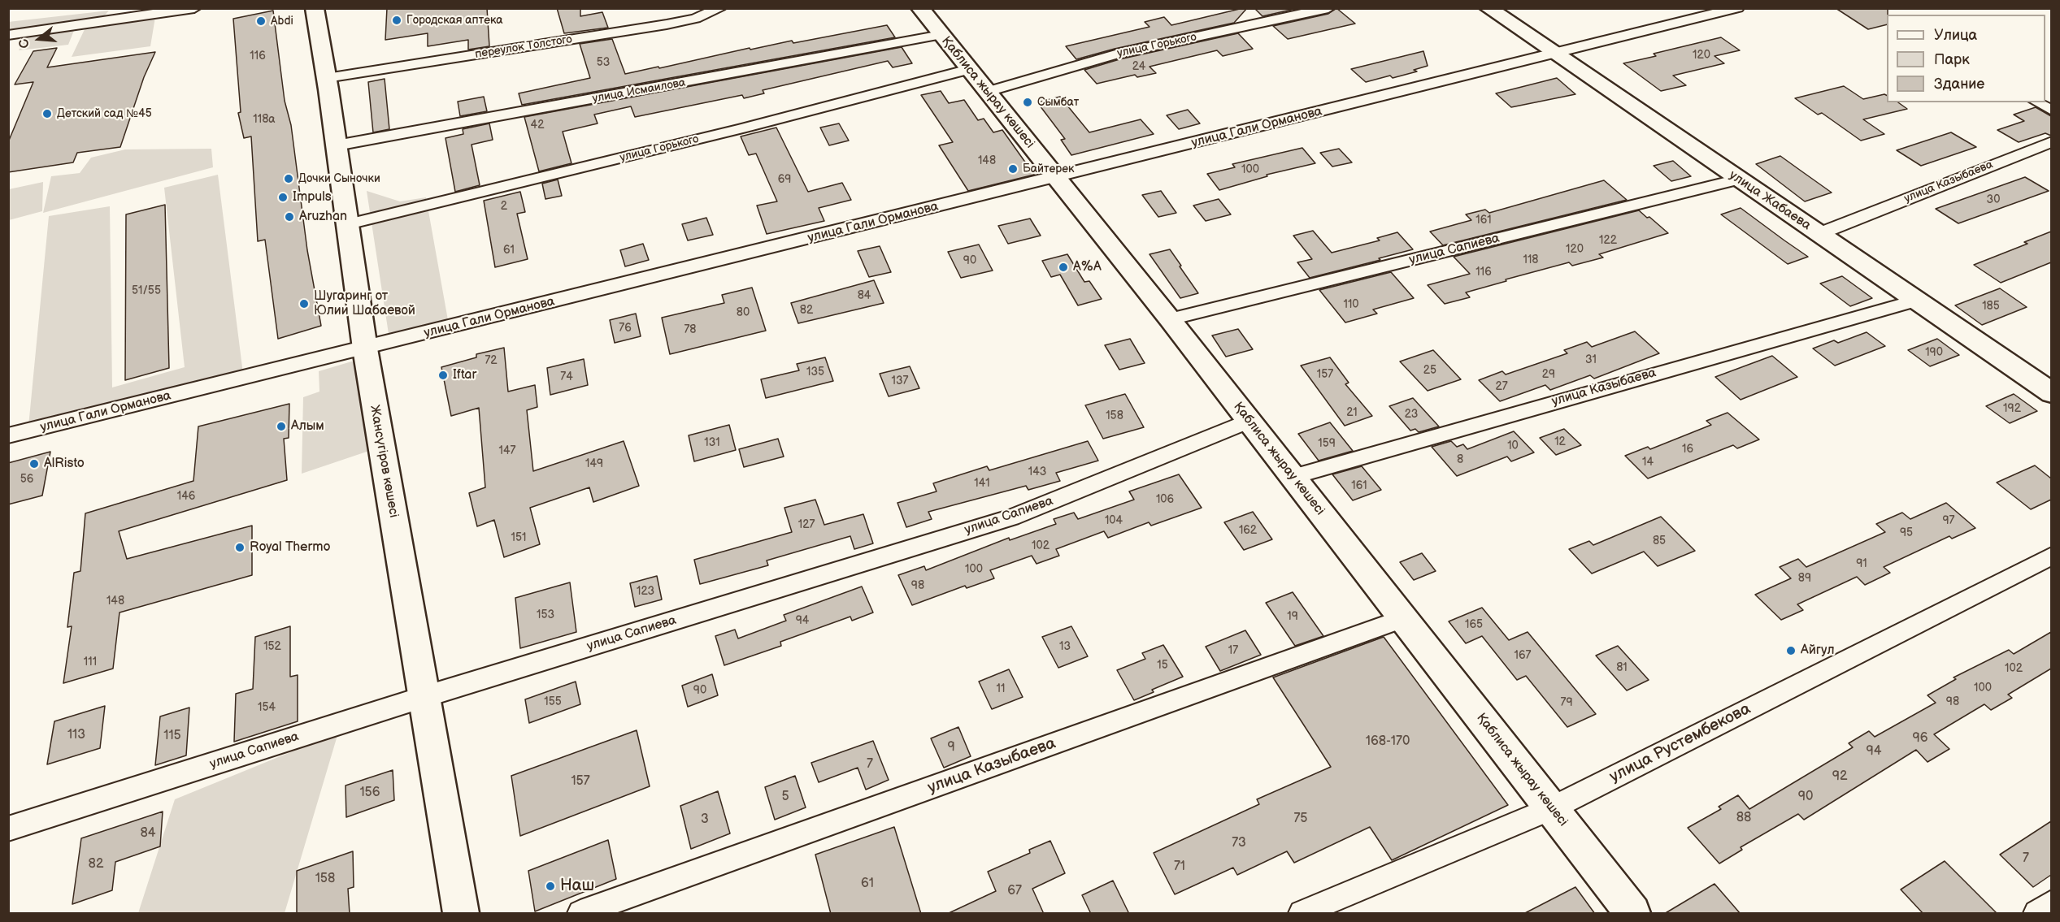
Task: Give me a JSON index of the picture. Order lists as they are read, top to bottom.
{
  "streets": {
    "street": [
      "улица Горького",
      "переулок Толстого",
      "улица Исмаилова",
      "Қаблиса жырау көшесі",
      "улица Гали Орманова",
      "улица Казыбаева",
      "улица Жабаева",
      "улица Сапиева",
      "Жансүгіров көшесі",
      "улица Рустембекова"
    ]
  },
  "crossings": [
    ["улица Горького", "Қаблиса жырау көшесі"],
    ["улица Горького", "Жансүгіров көшесі"],
    ["переулок Толстого", "Жансүгіров көшесі"],
    ["улица Исмаилова", "Қаблиса жырау көшесі"],
    ["улица Исмаилова", "Жансүгіров көшесі"],
    ["Қаблиса жырау көшесі", "улица Гали Орманова"],
    ["Қаблиса жырау көшесі", "улица Казыбаева"],
    ["Қаблиса жырау көшесі", "улица Сапиева"],
    ["Қаблиса жырау көшесі", "улица Рустембекова"],
    ["улица Гали Орманова", "улица Жабаева"],
    ["улица Гали Орманова", "Жансүгіров көшесі"],
    ["улица Казыбаева", "улица Жабаева"],
    ["улица Жабаева", "улица Сапиева"],
    ["улица Сапиева", "Жансүгіров көшесі"]
  ],
  "places": [
    "Городская аптека",
    "Abdi",
    "Сымбат",
    "Детский сад №45",
    "Байтерек",
    "Дочки Сыночки",
    "Impuls",
    "Aruzhan",
    "A%A",
    "Шугаринг от Юлии Шабаевой",
    "Iftar",
    "Алым",
    "AlRisto",
    "Royal Thermo",
    "Айгул",
    "Наш"
  ],
  "house_numbers": [
    "120",
    "116",
    "53",
    "24",
    "118а",
    "42",
    "148",
    "100",
    "69",
    "30",
    "2",
    "161",
    "122",
    "120",
    "61",
    "118",
    "90",
    "116",
    "51/55",
    "84",
    "110",
    "185",
    "82",
    "80",
    "76",
    "78",
    "190",
    "31",
    "72",
    "25",
    "135",
    "157",
    "29",
    "74",
    "137",
    "27",
    "192",
    "21",
    "23",
    "158",
    "12",
    "131",
    "159",
    "10",
    "16",
    "147",
    "8",
    "14",
    "149",
    "143",
    "56",
    "141",
    "161",
    "146",
    "106",
    "104",
    "97",
    "127",
    "162",
    "95",
    "151",
    "85",
    "102",
    "91",
    "100",
    "89",
    "98",
    "123",
    "148",
    "153",
    "19",
    "94",
    "165",
    "152",
    "13",
    "17",
    "167",
    "111",
    "15",
    "81",
    "102",
    "100",
    "11",
    "90",
    "155",
    "98",
    "79",
    "154",
    "113",
    "115",
    "96",
    "168-170",
    "9",
    "94",
    "7",
    "92",
    "157",
    "156",
    "5",
    "90",
    "88",
    "75",
    "3",
    "84",
    "73",
    "7",
    "82",
    "71",
    "158",
    "61",
    "67"
  ],
  "legend": ["Улица", "Парк", "Здание"],
  "north": "left"
}
